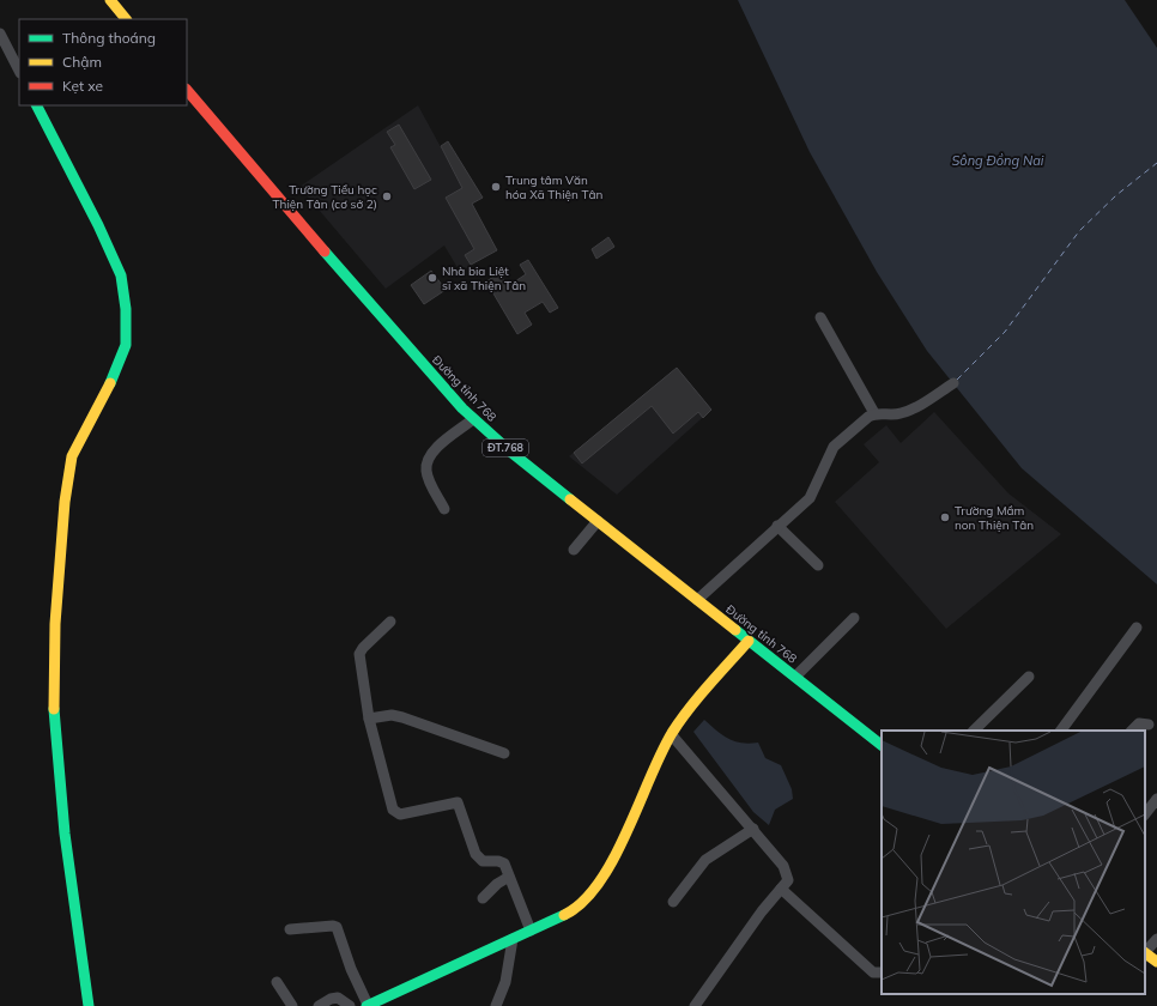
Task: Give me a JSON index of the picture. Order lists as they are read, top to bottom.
{
  "streets": {
    "street": ["Đường tỉnh 768", "ĐT.768"]
  },
  "water": ["Sông Đồng Nai"],
  "places": [
    "Trung tâm Văn hóa Xã Thiện Tân",
    "Trường Tiểu học Thiện Tân (cơ sở 2)",
    "Nhà bia Liệt sĩ xã Thiện Tân",
    "Trường Mầm non Thiện Tân"
  ],
  "legend": ["Thông thoáng", "Chậm", "Kẹt xe"]
}
